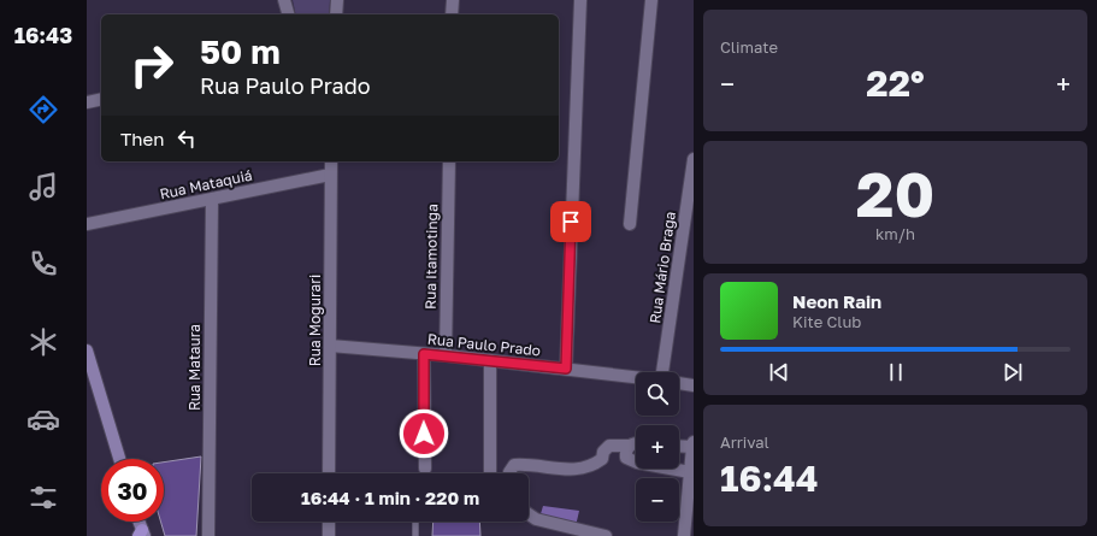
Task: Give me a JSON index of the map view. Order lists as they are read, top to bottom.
{
  "streets": {
    "street": [
      "Rua Mataquiá",
      "Rua Itamotinga",
      "Rua Mário Braga",
      "Rua Mogurari",
      "Rua Paulo Prado",
      "Rua Mataura"
    ]
  },
  "crossings": [
    ["Rua Mataquiá", "Rua Mogurari"],
    ["Rua Mataquiá", "Rua Mataura"],
    ["Rua Itamotinga", "Rua Paulo Prado"],
    ["Rua Mogurari", "Rua Paulo Prado"]
  ],
  "page": {
    "tabs": "16:43",
    "tile": [
      "Climate",
      ["20", "km/h"],
      ["Arrival", "16:44"]
    ],
    "turn": ["50 m", "Rua Paulo Prado"],
    "heat": ["−", "22°", "+"],
    "then": "Then",
    "song": ["Neon Rain", "Kite Club"],
    "map_buttons": ["+", "−"],
    "limit": "30",
    "trip": "16:44 · 1 min · 220 m"
  }
}
